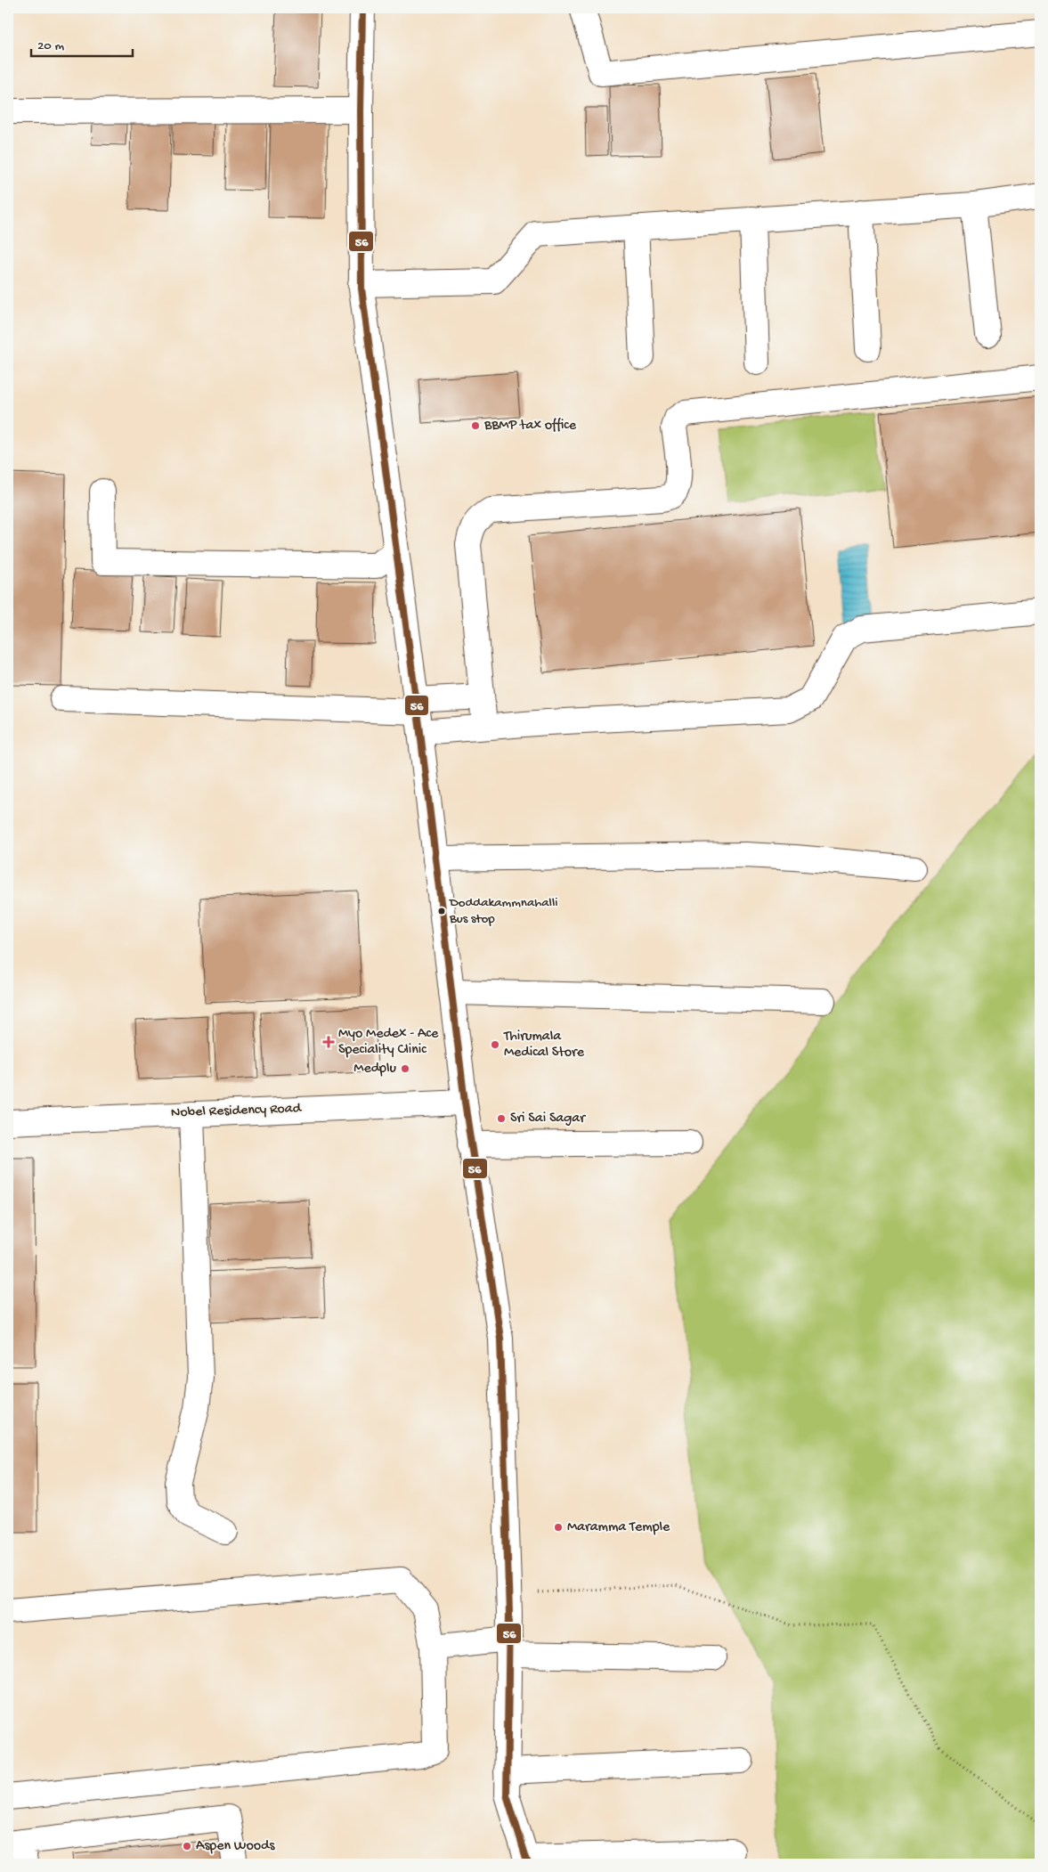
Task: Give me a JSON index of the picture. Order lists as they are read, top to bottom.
{
  "streets": {
    "street": ["Nobel Residency Road"]
  },
  "places": {
    "other": [
      "BBMP tax office",
      "Doddakammnahalli Bus stop",
      "Thirumala Medical Store",
      "Medplu",
      "Sri Sai Sagar",
      "Maramma Temple",
      "Aspen Woods"
    ],
    "health": ["Myo Medex - Ace Speciality Clinic"]
  },
  "lines": ["transit line 56"],
  "scale_bar": "20 m"
}
